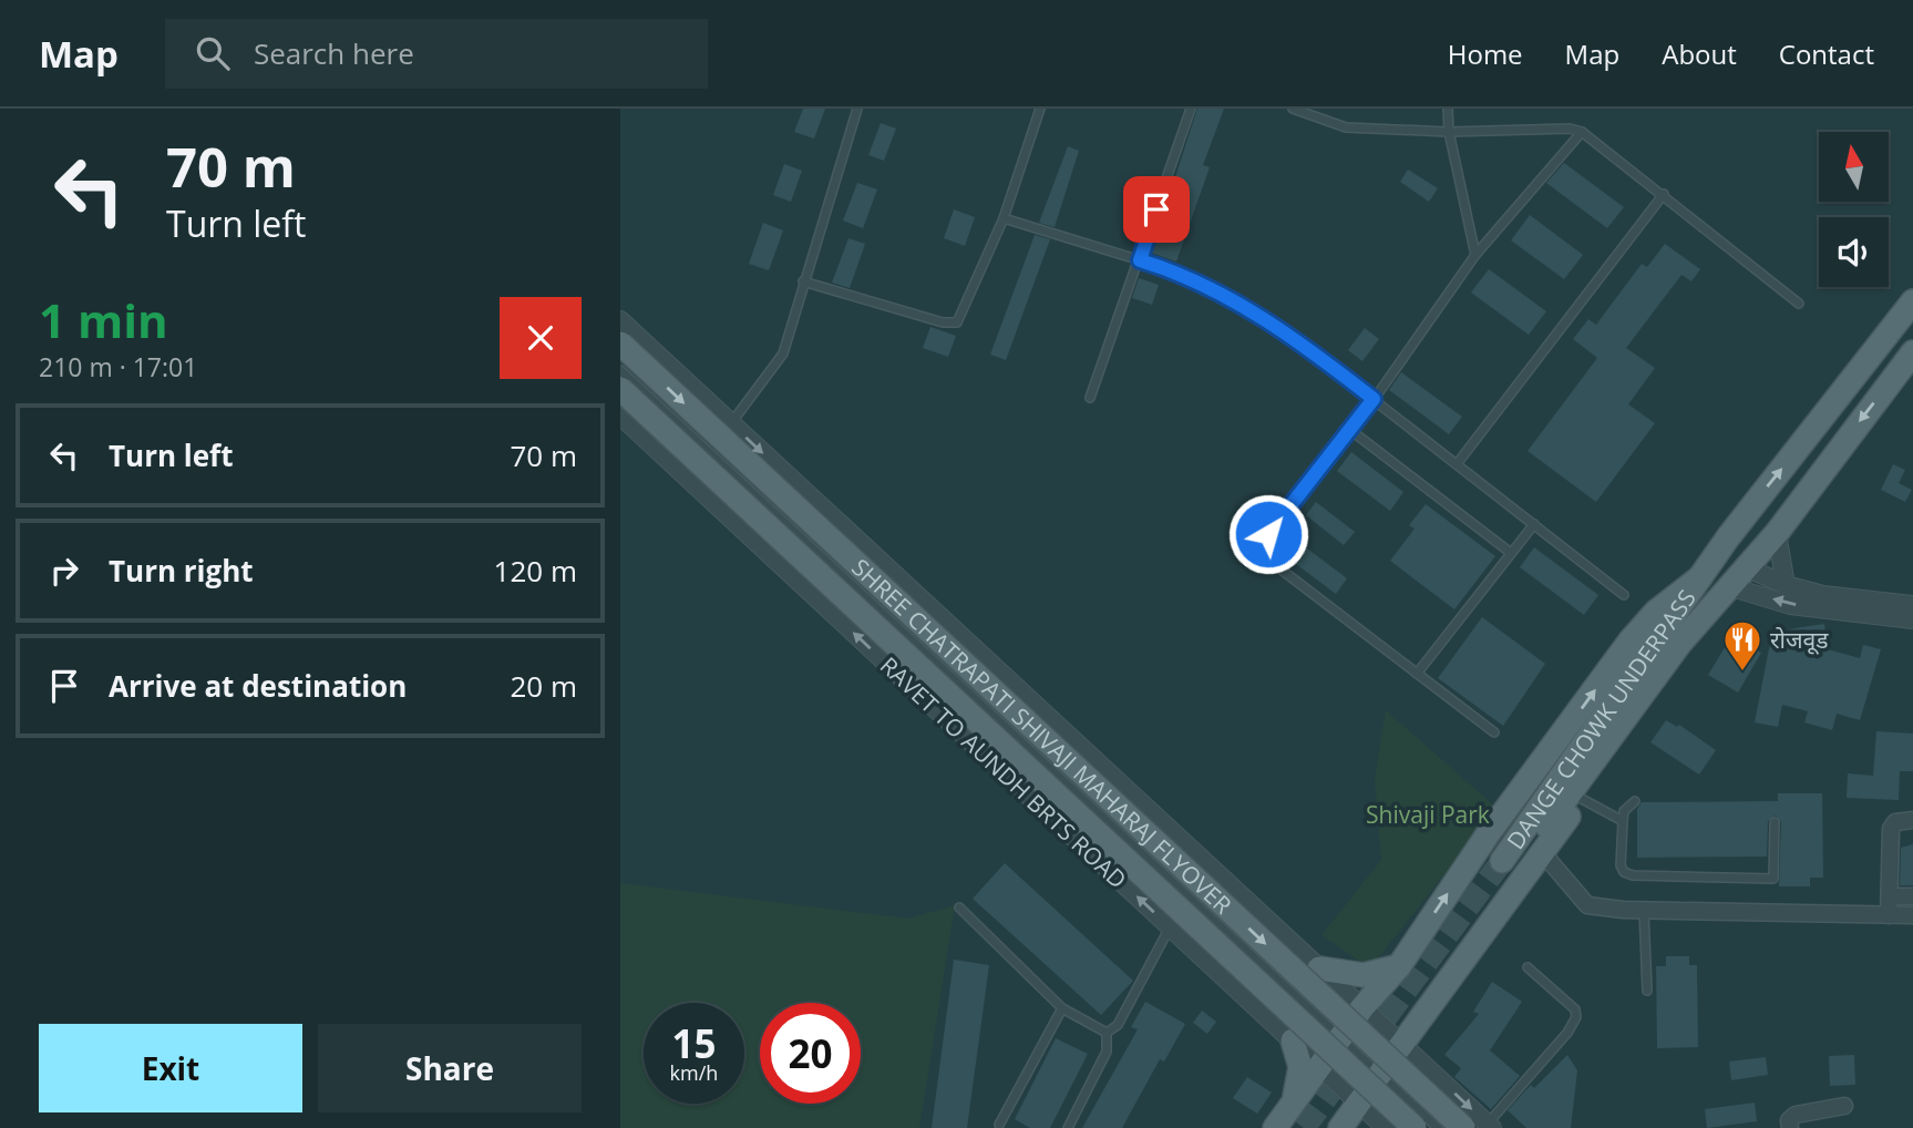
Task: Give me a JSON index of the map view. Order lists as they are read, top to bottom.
{
  "streets": {
    "main road": ["DANGE CHOWK UNDERPASS", "SHREE CHATRAPATI SHIVAJI MAHARAJ FLYOVER"],
    "street": ["RAVET TO AUNDH BRTS ROAD"]
  },
  "parks": ["Shivaji Park"],
  "places": {
    "restaurant": ["रोजवूड"]
  },
  "north": "top",
  "page": {
    "header": "Map",
    "search": "Search here",
    "nav": [
      "Home",
      "Map",
      "About",
      "Contact"
    ],
    "turn": ["70 m", "Turn left"],
    "heading": ["1 min", "210 m · 17:01"],
    "list": [
      {
        "name": "Turn left",
        "value": "70 m"
      },
      {
        "name": "Turn right",
        "value": "120 m"
      },
      {
        "name": "Arrive at destination",
        "value": "20 m"
      }
    ],
    "speed": "15 km/h",
    "limit": "20",
    "buttons": ["Exit", "Share"]
  }
}
